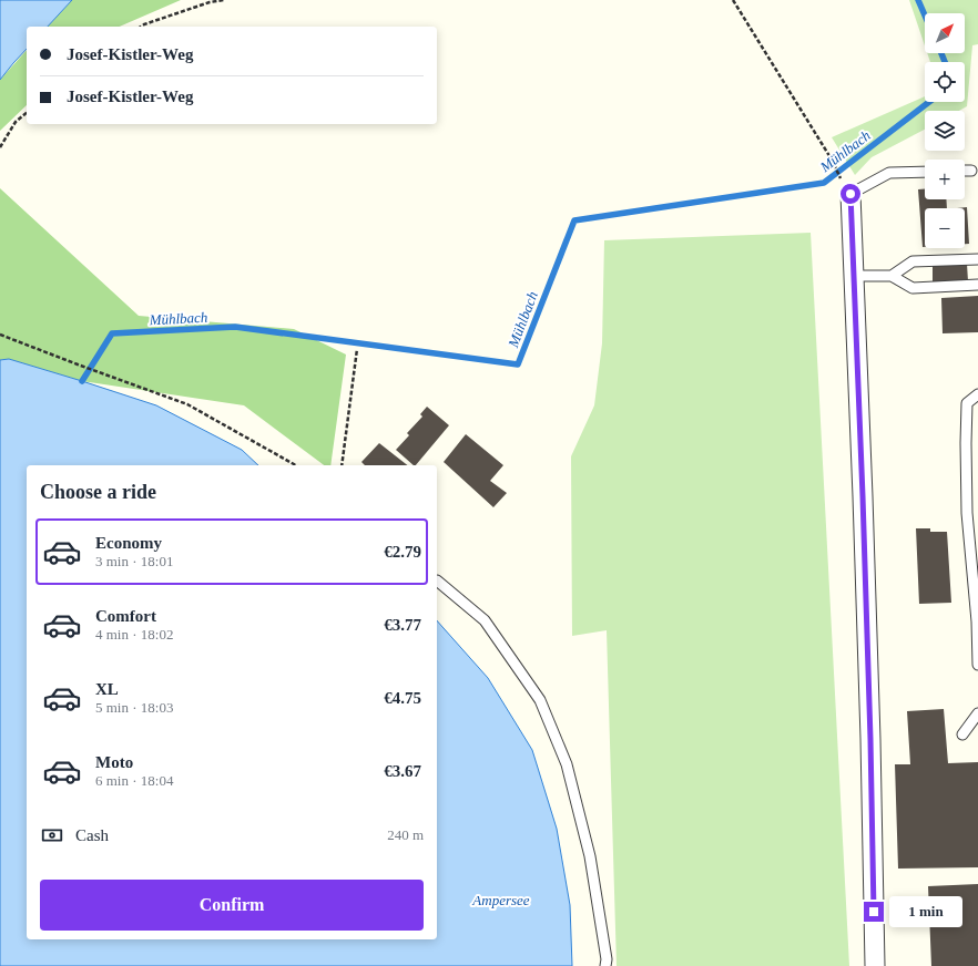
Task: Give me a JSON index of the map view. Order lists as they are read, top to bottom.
{
  "water": ["Mühlbach", "Ampersee"],
  "north": "top right",
  "page": {
    "map_buttons": ["+", "−"],
    "banner": ["Josef-Kistler-Weg", "Josef-Kistler-Weg"],
    "heading": "Choose a ride",
    "list": [
      {
        "name": "Economy",
        "note": "3 min · 18:01",
        "value": "€2.79"
      },
      {
        "name": "Comfort",
        "note": "4 min · 18:02",
        "value": "€3.77"
      },
      {
        "name": "XL",
        "note": "5 min · 18:03",
        "value": "€4.75"
      },
      {
        "name": "Moto",
        "note": "6 min · 18:04",
        "value": "€3.67"
      }
    ],
    "pay": ["Cash", "240 m"],
    "buttons": "Confirm",
    "bubble": "1 min"
  }
}
